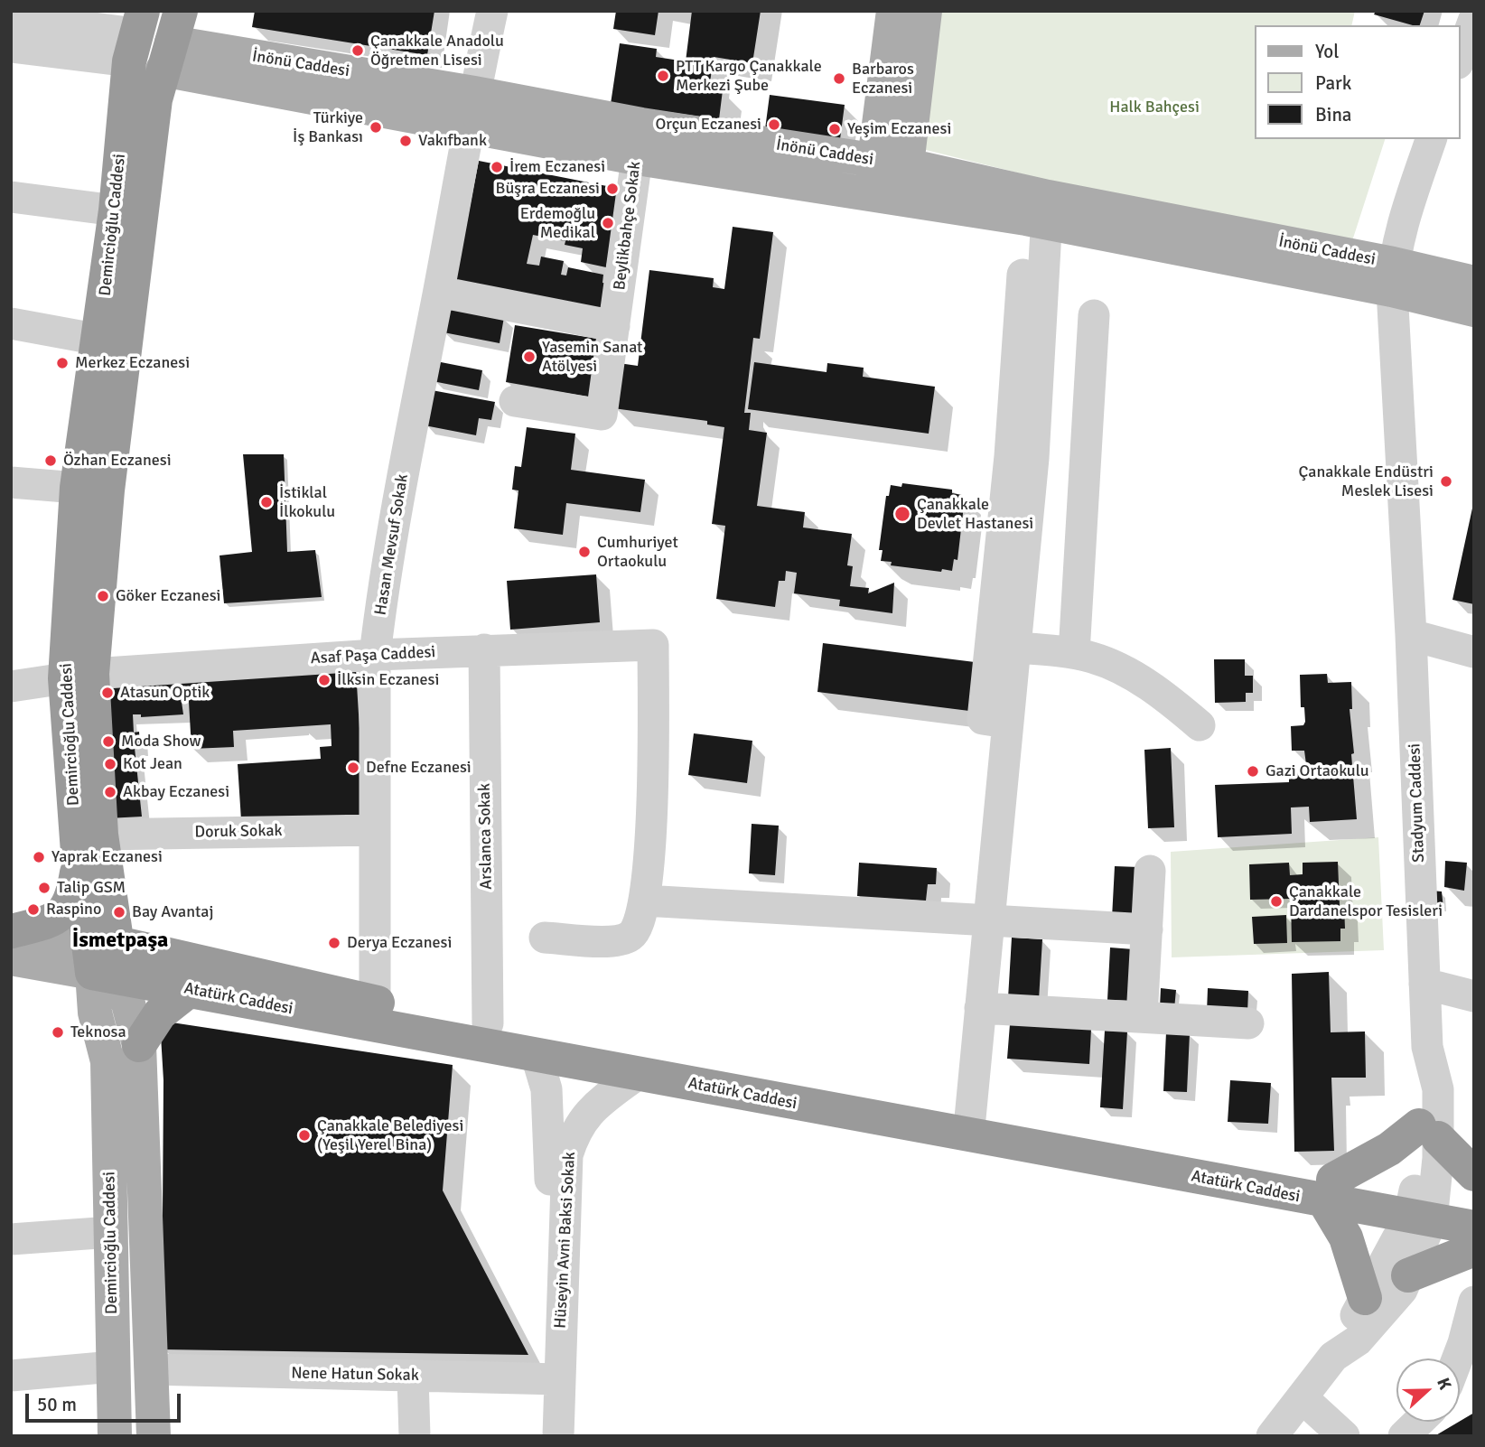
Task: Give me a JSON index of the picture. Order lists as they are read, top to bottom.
{
  "streets": {
    "highway": ["Demircioğlu Caddesi", "Atatürk Caddesi"],
    "main road": ["İnönü Caddesi"],
    "street": [
      "Beylikbahçe Sokak",
      "Hasan Mevsuf Sokak",
      "Asaf Paşa Caddesi",
      "Stadyum Caddesi",
      "Doruk Sokak",
      "Arslanca Sokak",
      "Hüseyin Avni Baksi Sokak",
      "Nene Hatun Sokak"
    ]
  },
  "crossings": [
    ["İnönü Caddesi", "Demircioğlu Caddesi"],
    ["İnönü Caddesi", "Beylikbahçe Sokak"],
    ["İnönü Caddesi", "Hasan Mevsuf Sokak"],
    ["İnönü Caddesi", "Stadyum Caddesi"],
    ["Demircioğlu Caddesi", "Asaf Paşa Caddesi"],
    ["Demircioğlu Caddesi", "Doruk Sokak"],
    ["Demircioğlu Caddesi", "Atatürk Caddesi"],
    ["Demircioğlu Caddesi", "Nene Hatun Sokak"],
    ["Hasan Mevsuf Sokak", "Asaf Paşa Caddesi"],
    ["Hasan Mevsuf Sokak", "Doruk Sokak"],
    ["Hasan Mevsuf Sokak", "Atatürk Caddesi"],
    ["Asaf Paşa Caddesi", "Arslanca Sokak"],
    ["Stadyum Caddesi", "Atatürk Caddesi"],
    ["Arslanca Sokak", "Atatürk Caddesi"],
    ["Atatürk Caddesi", "Hüseyin Avni Baksi Sokak"],
    ["Hüseyin Avni Baksi Sokak", "Nene Hatun Sokak"]
  ],
  "districts": ["İsmetpaşa"],
  "parks": ["Halk Bahçesi"],
  "places": [
    "Çanakkale Anadolu Öğretmen Lisesi",
    "PTT Kargo Çanakkale Merkezi Şube",
    "Barbaros Eczanesi",
    "Orçun Eczanesi",
    "Türkiye İş Bankası",
    "Yeşim Eczanesi",
    "Vakıfbank",
    "İrem Eczanesi",
    "Büşra Eczanesi",
    "Erdemoğlu Medikal",
    "Yasemin Sanat Atölyesi",
    "Merkez Eczanesi",
    "Özhan Eczanesi",
    "Çanakkale Endüstri Meslek Lisesi",
    "İstiklal İlkokulu",
    "Çanakkale Devlet Hastanesi",
    "Cumhuriyet Ortaokulu",
    "Göker Eczanesi",
    "İlksin Eczanesi",
    "Atasun Optik",
    "Moda Show",
    "Kot Jean",
    "Defne Eczanesi",
    "Gazi Ortaokulu",
    "Akbay Eczanesi",
    "Yaprak Eczanesi",
    "Talip GSM",
    "Çanakkale Dardanelspor Tesisleri",
    "Raspino",
    "Bay Avantaj",
    "Derya Eczanesi",
    "Teknosa",
    "Çanakkale Belediyesi (Yeşil Yerel Bina)"
  ],
  "legend": ["Yol", "Park", "Bina"],
  "scale_bar": "50 m",
  "north": "right"
}
